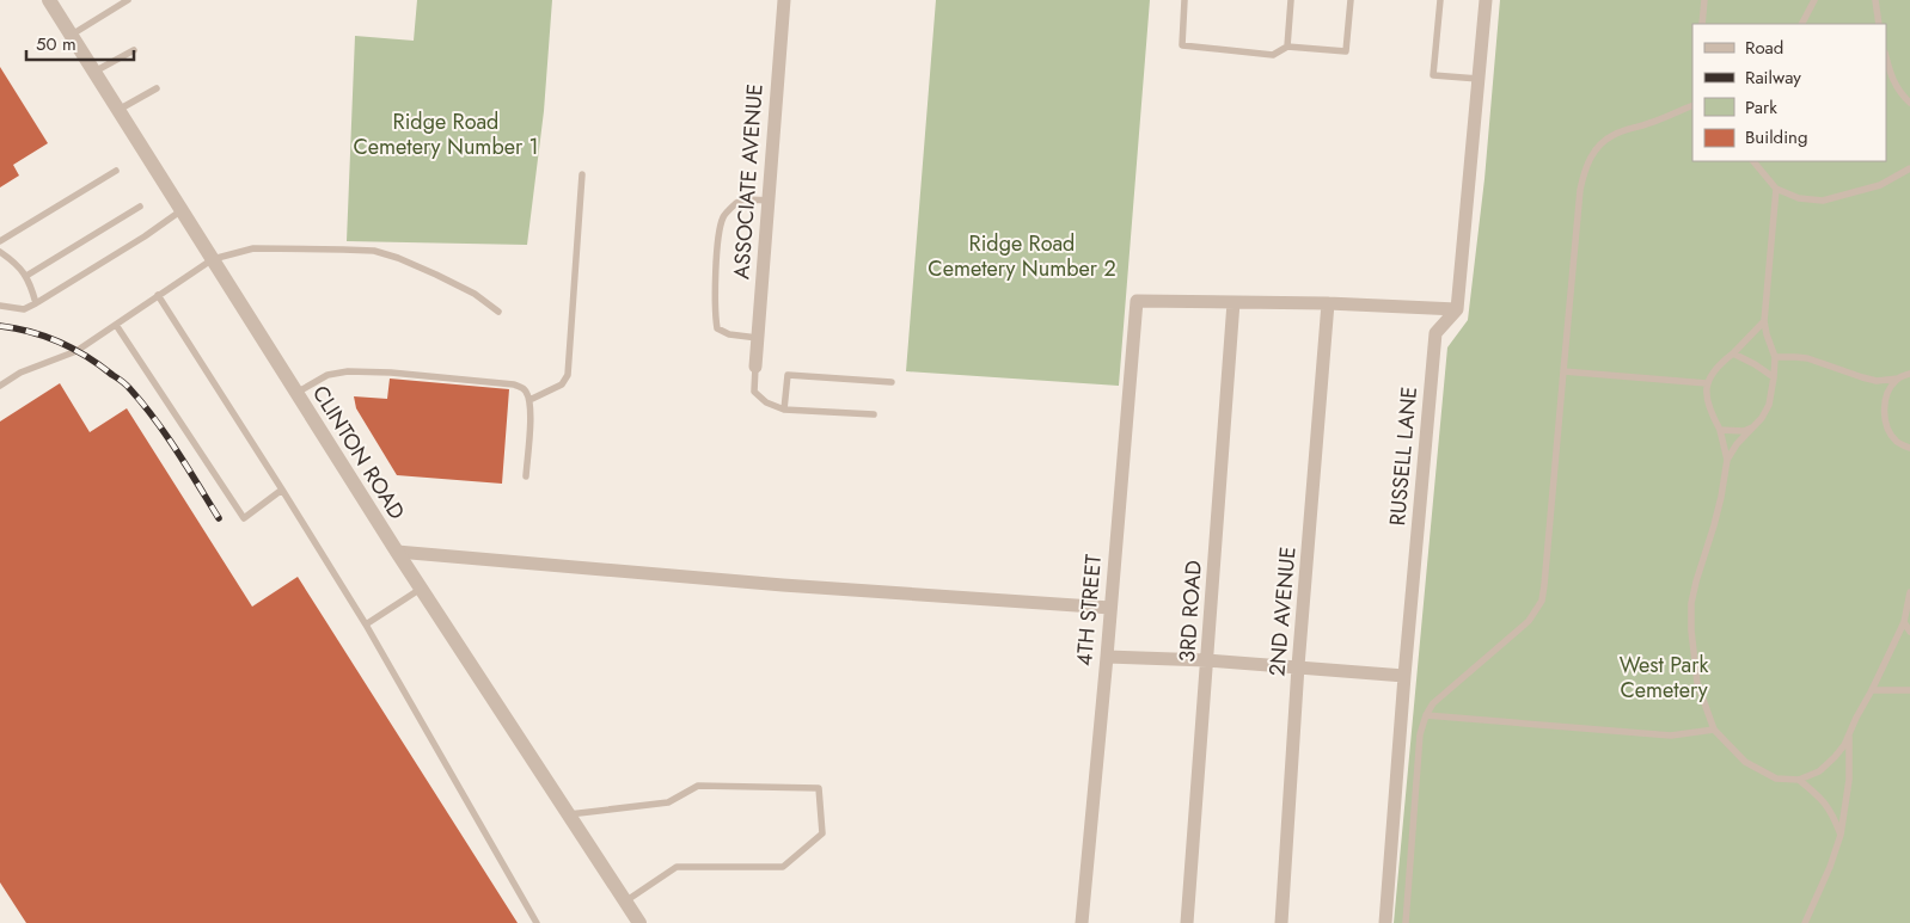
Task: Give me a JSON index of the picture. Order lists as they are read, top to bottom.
{
  "streets": {
    "street": [
      "ASSOCIATE AVENUE",
      "CLINTON ROAD",
      "RUSSELL LANE",
      "4TH STREET",
      "3RD ROAD",
      "2ND AVENUE"
    ]
  },
  "crossings": [
    ["4TH STREET", "3RD ROAD"]
  ],
  "parks": ["Ridge Road Cemetery Number 1", "Ridge Road Cemetery Number 2", "West Park Cemetery"],
  "legend": [
    "Road",
    "Railway",
    "Park",
    "Building"
  ],
  "scale_bar": "50 m"
}
